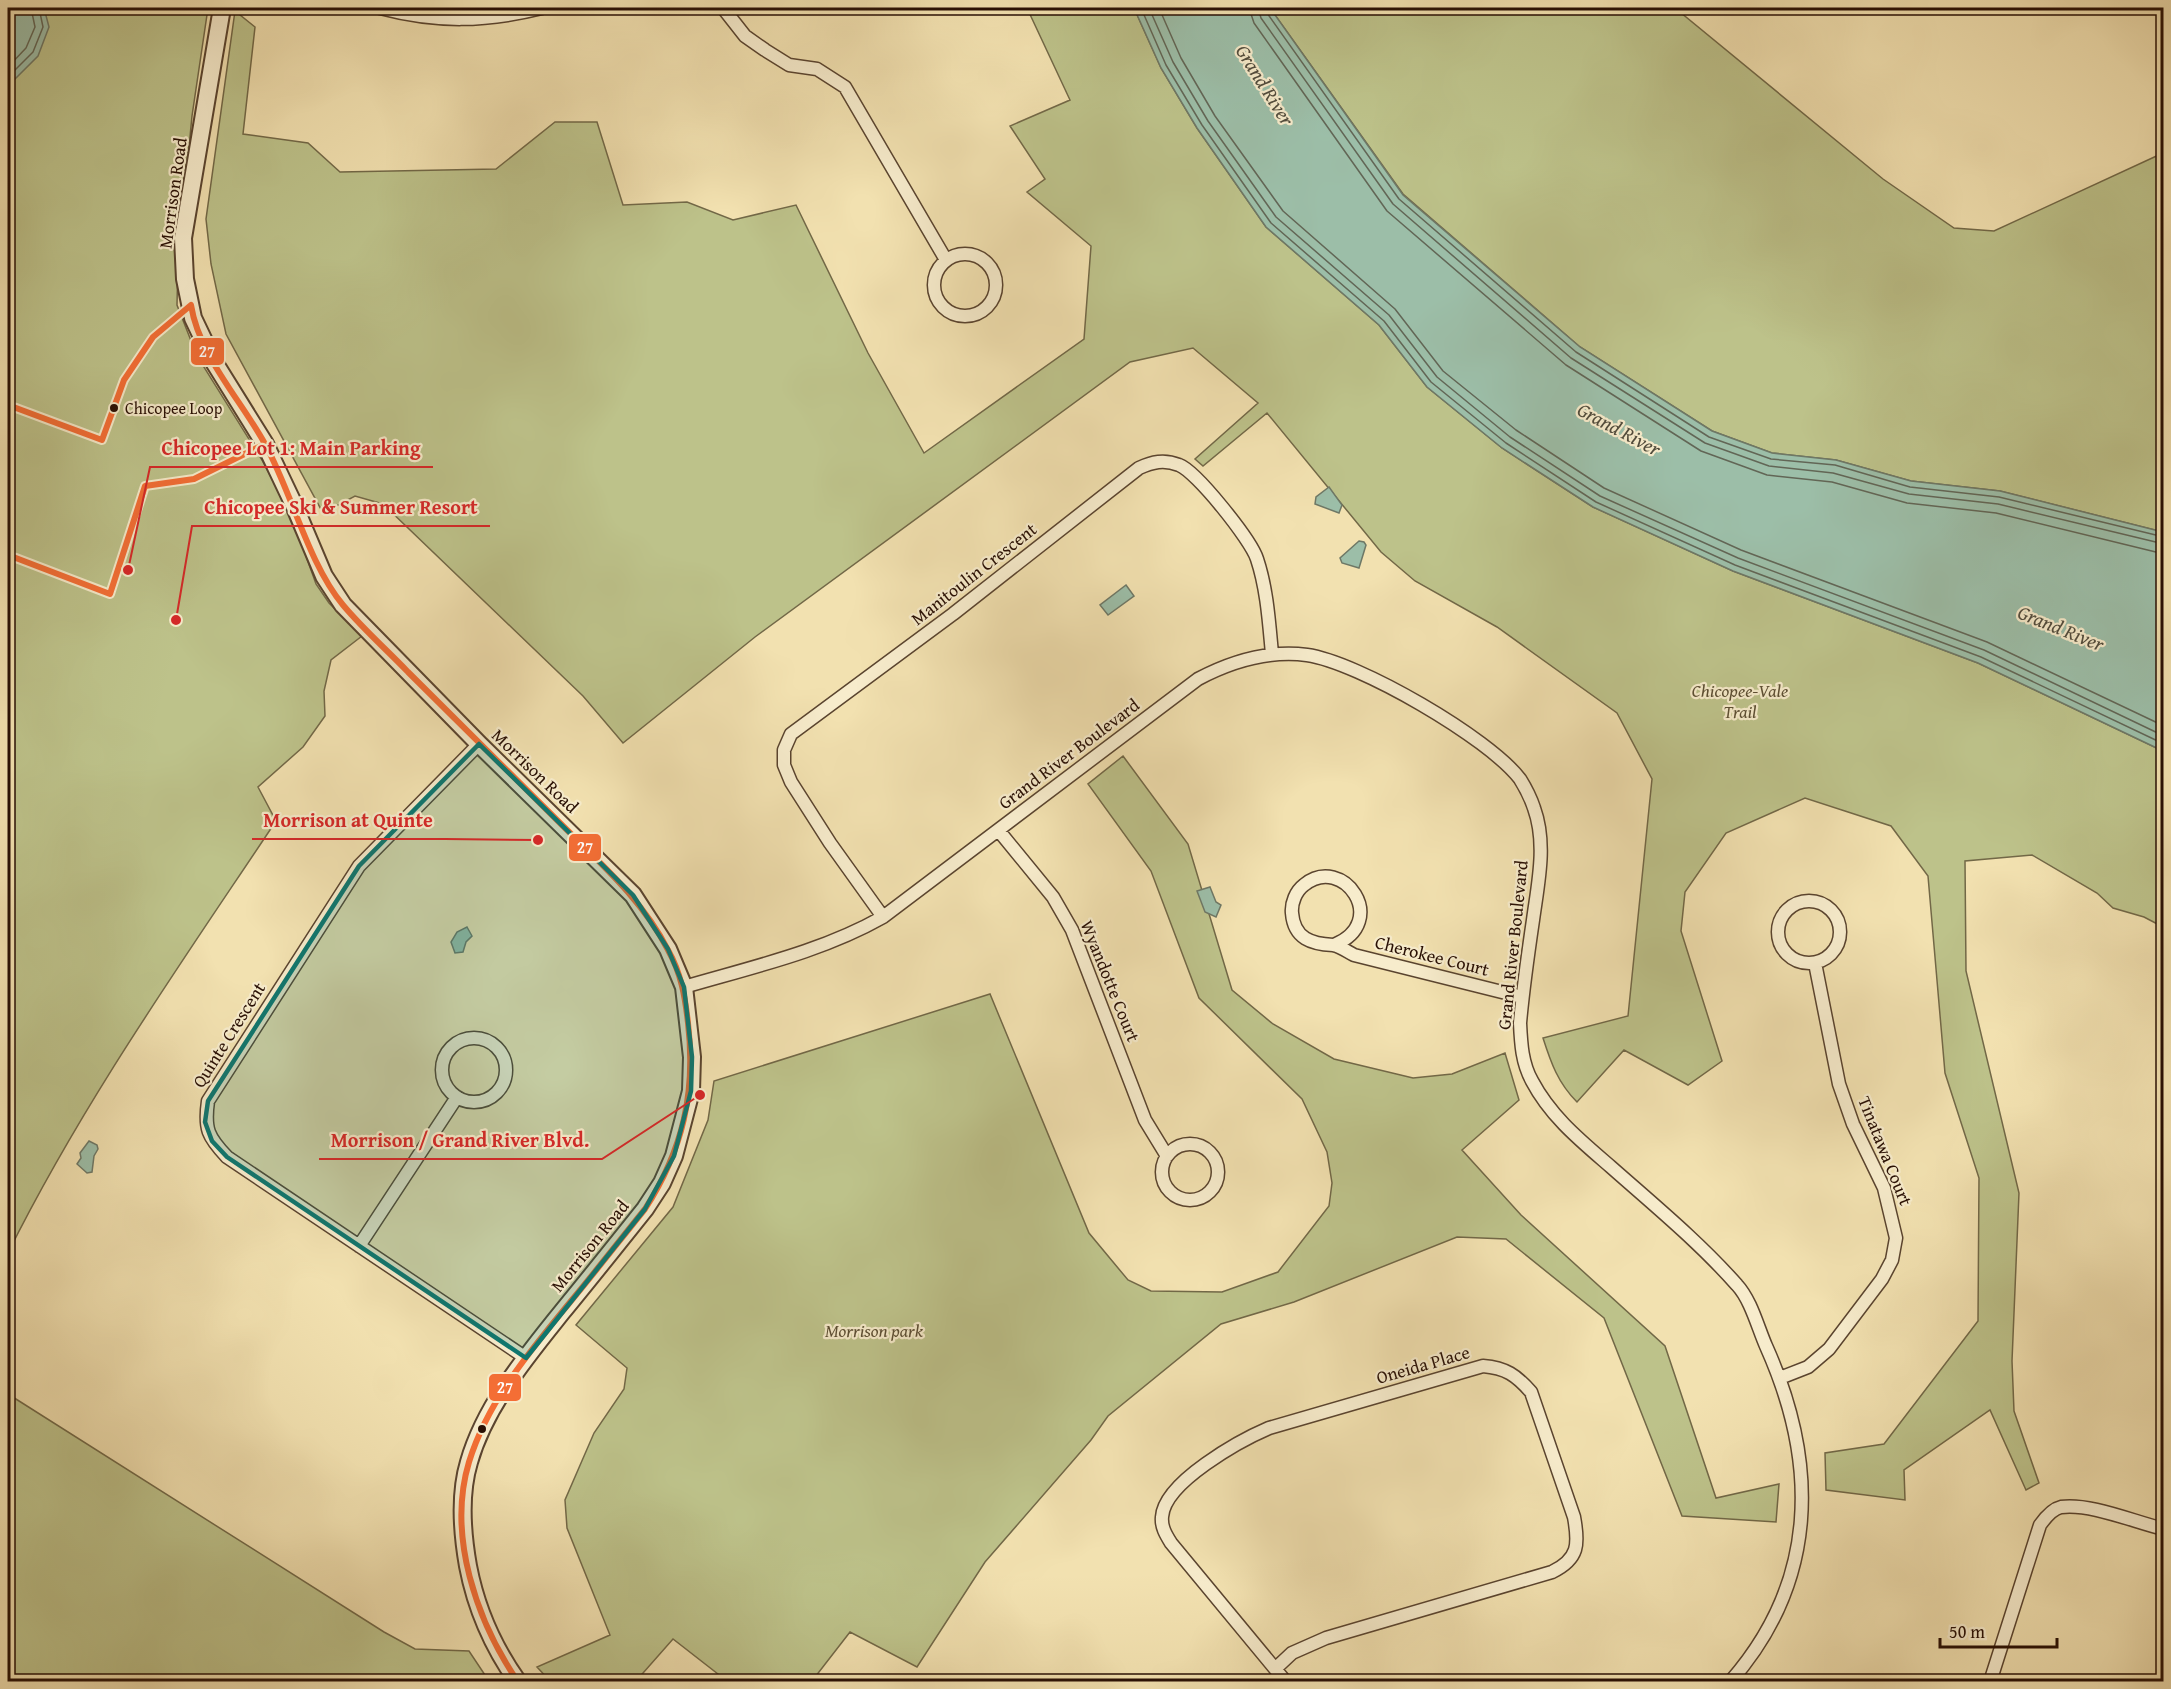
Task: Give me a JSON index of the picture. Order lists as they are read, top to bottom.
{
  "streets": {
    "street": [
      "Morrison Road",
      "Manitoulin Crescent",
      "Grand River Boulevard",
      "Cherokee Court",
      "Wyandotte Court",
      "Quinte Crescent",
      "Tinatawa Court",
      "Oneida Place"
    ]
  },
  "crossings": [
    ["Morrison Road", "Grand River Boulevard"],
    ["Morrison Road", "Quinte Crescent"],
    ["Manitoulin Crescent", "Grand River Boulevard"],
    ["Grand River Boulevard", "Cherokee Court"],
    ["Grand River Boulevard", "Wyandotte Court"],
    ["Grand River Boulevard", "Tinatawa Court"]
  ],
  "water": ["Grand River"],
  "parks": ["Chicopee-Vale Trail", "Morrison park"],
  "places": [
    "Chicopee Loop",
    "Chicopee Lot 1: Main Parking",
    "Chicopee Ski & Summer Resort",
    "Morrison at Quinte",
    "Morrison / Grand River Blvd."
  ],
  "lines": ["transit line 27"],
  "scale_bar": "50 m"
}
